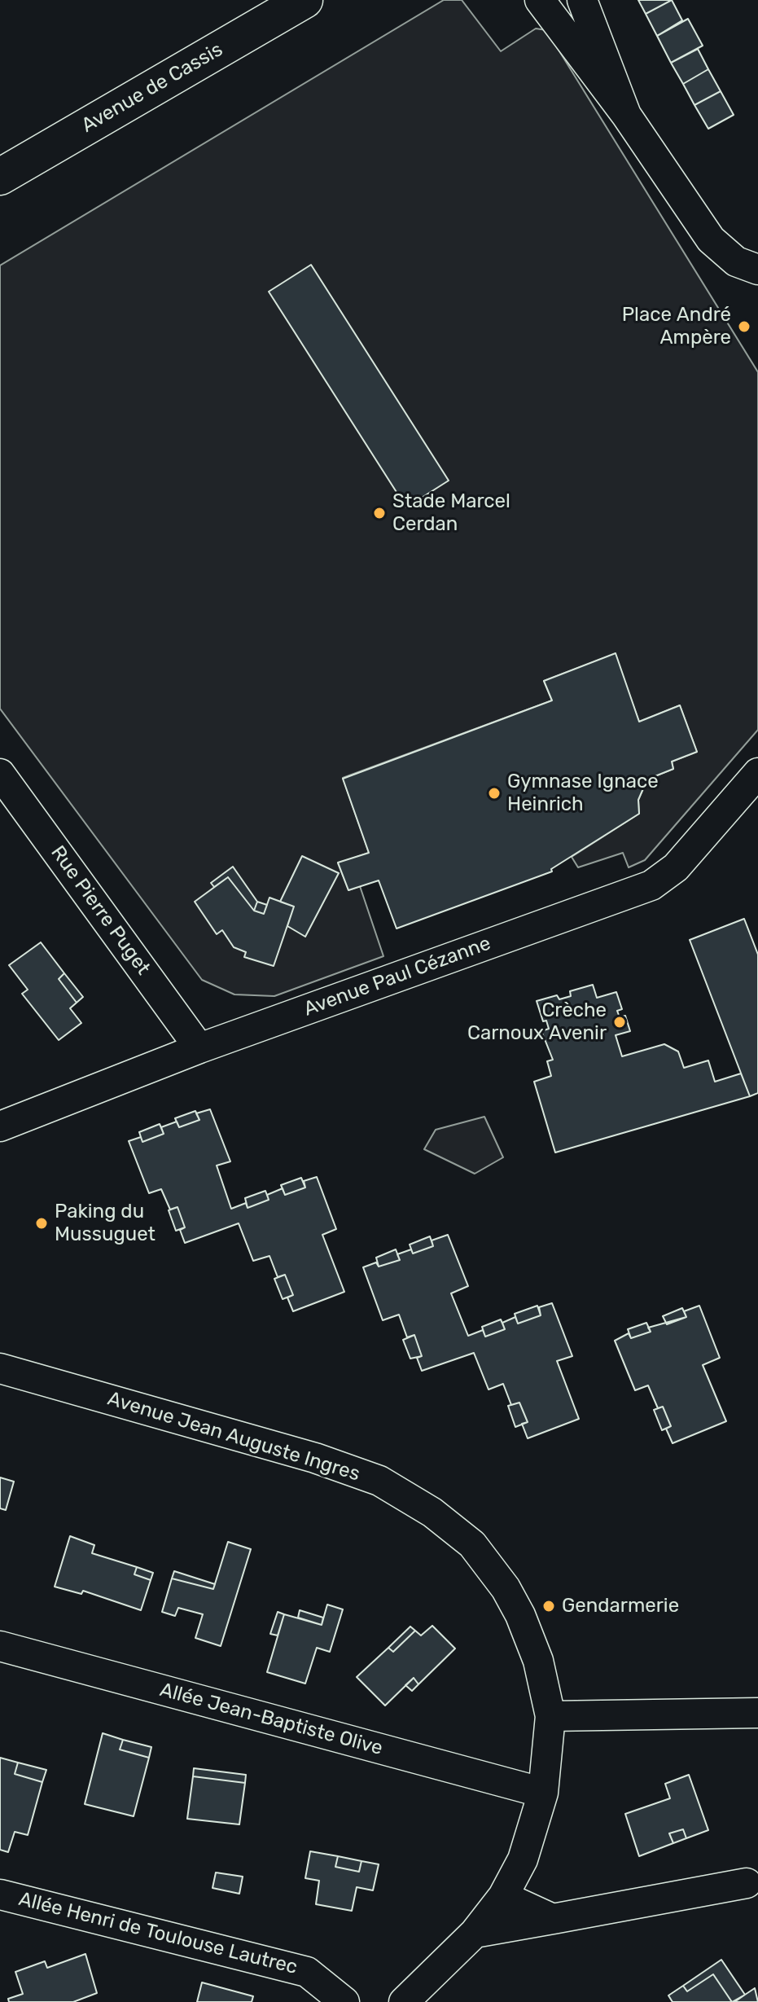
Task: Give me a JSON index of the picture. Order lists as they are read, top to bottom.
{
  "streets": {
    "main road": ["Avenue de Cassis"],
    "street": [
      "Rue Pierre Puget",
      "Avenue Paul Cézanne",
      "Avenue Jean Auguste Ingres",
      "Allée Jean-Baptiste Olive",
      "Allée Henri de Toulouse Lautrec"
    ]
  },
  "crossings": [
    ["Rue Pierre Puget", "Avenue Paul Cézanne"],
    ["Avenue Jean Auguste Ingres", "Allée Jean-Baptiste Olive"]
  ],
  "places": [
    "Place André Ampère",
    "Stade Marcel Cerdan",
    "Gymnase Ignace Heinrich",
    "Crèche Carnoux Avenir",
    "Paking du Mussuguet",
    "Gendarmerie"
  ]
}
